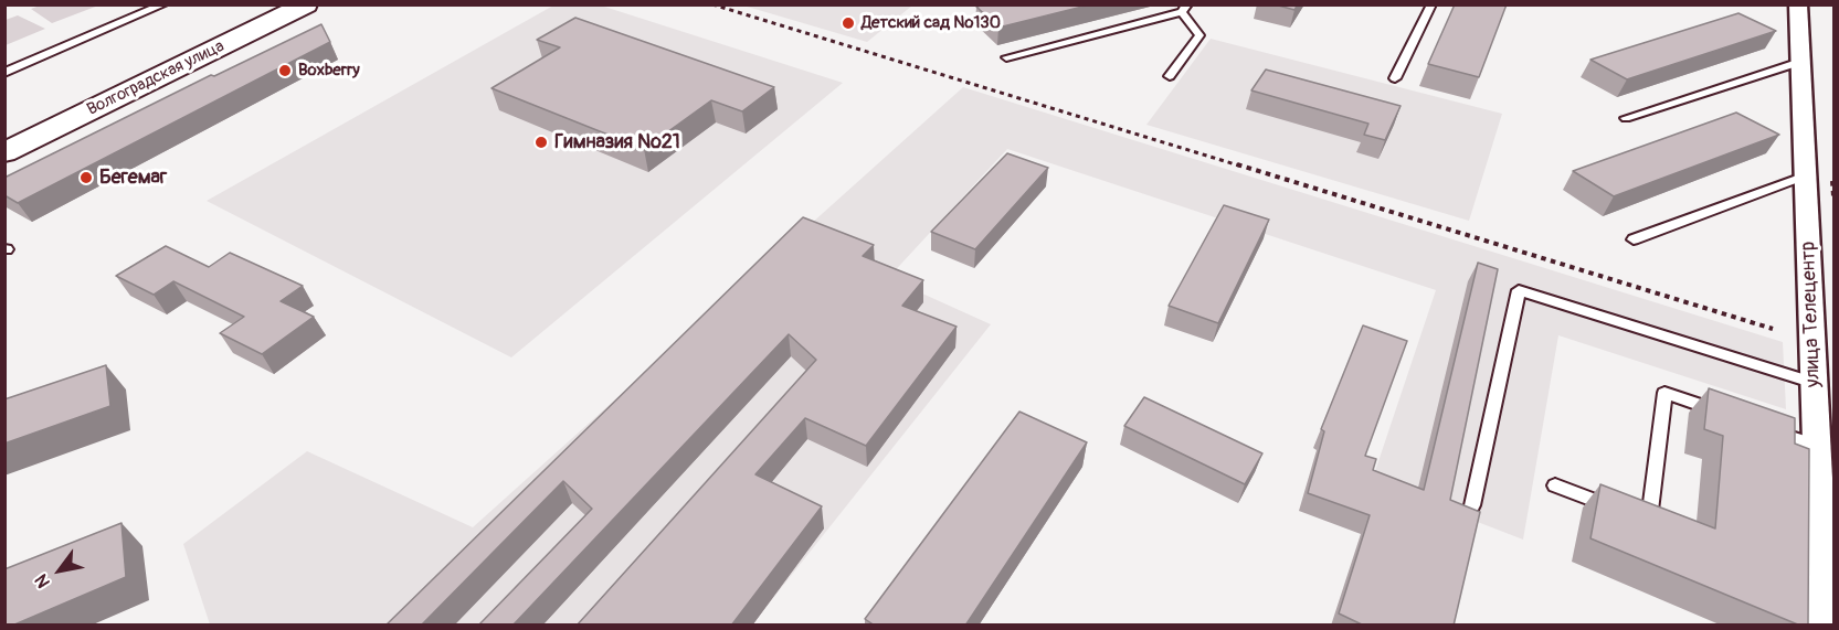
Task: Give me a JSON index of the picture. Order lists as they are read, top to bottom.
{
  "streets": {
    "main road": ["Волгоградская улица"],
    "street": ["улица Телецентр"]
  },
  "places": [
    "Детский сад №130",
    "Boxberry",
    "Гимназия №21",
    "Бегемаг"
  ],
  "north": "bottom left"
}
